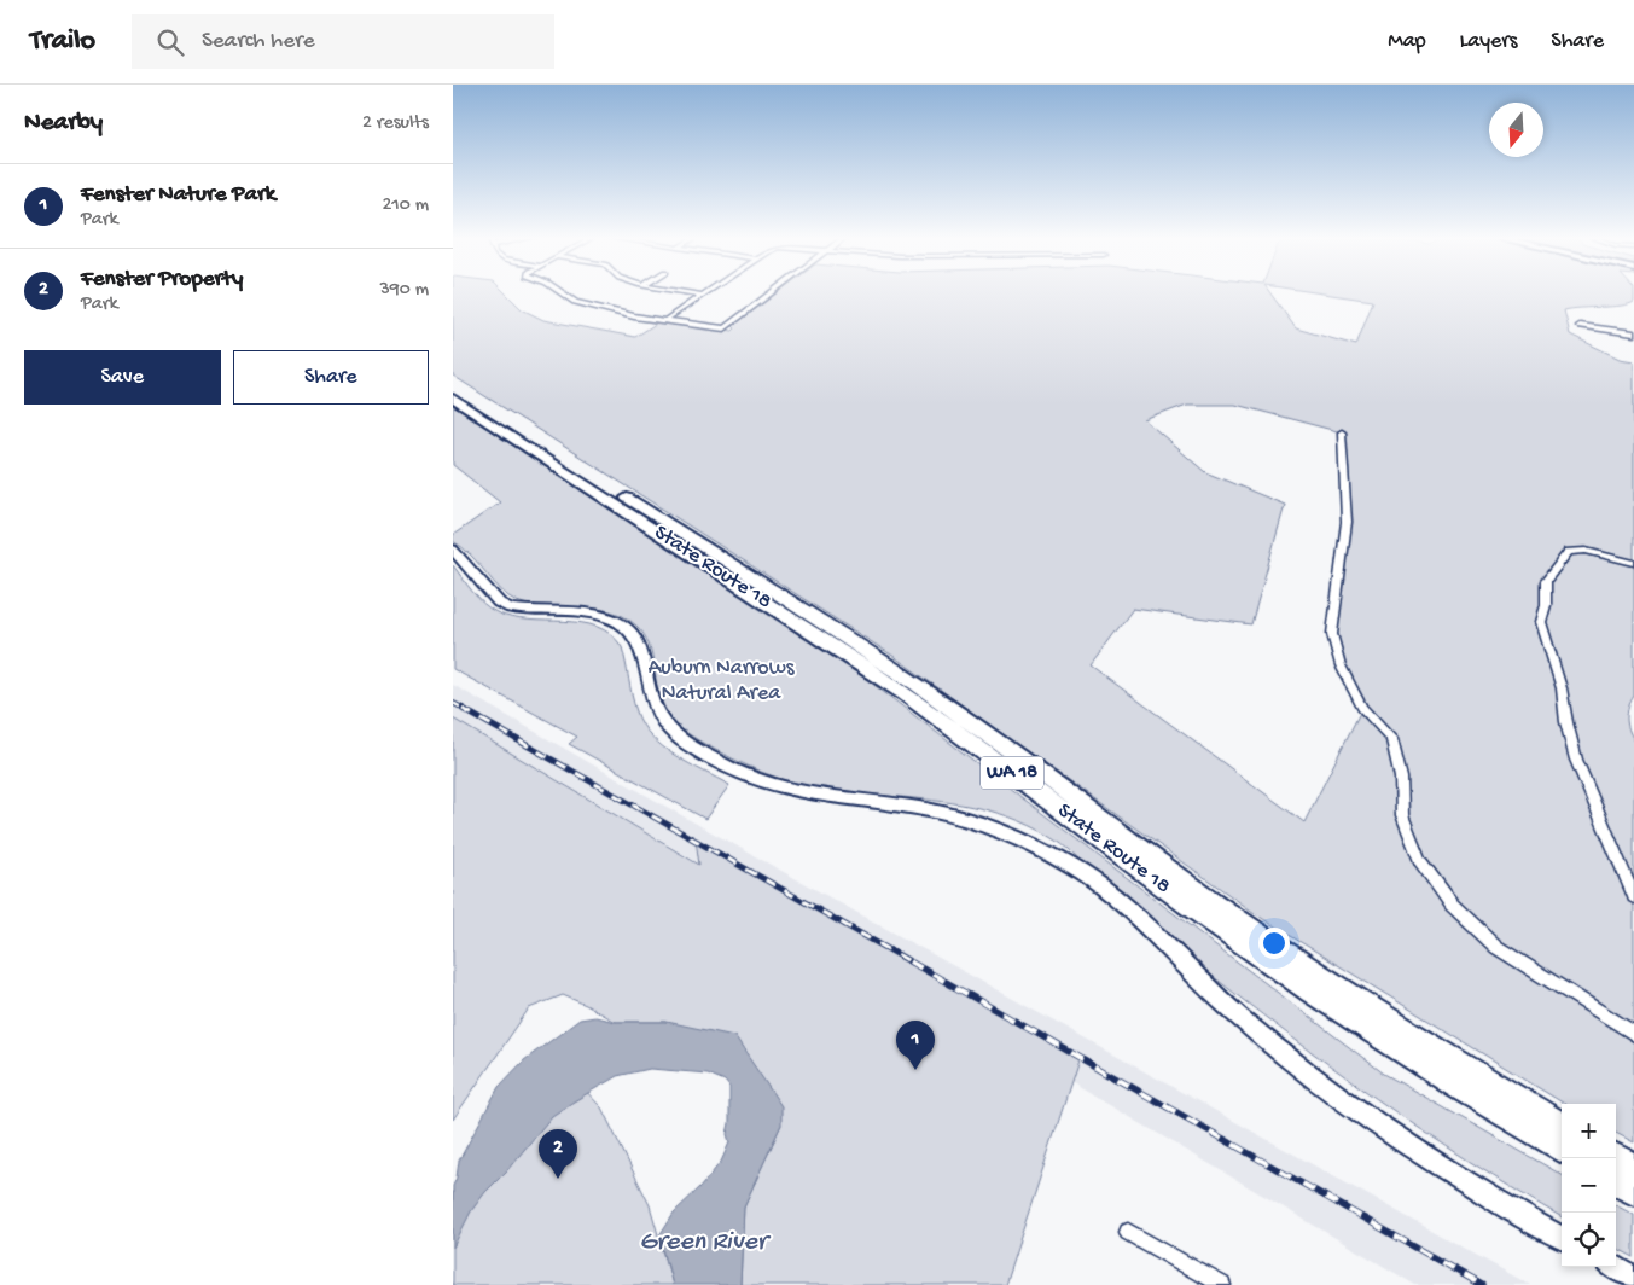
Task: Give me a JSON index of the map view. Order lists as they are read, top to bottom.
{
  "streets": {
    "highway": ["State Route 18", "WA 18"]
  },
  "water": ["Green River"],
  "parks": ["Auburn Narrows Natural Area"],
  "north": "bottom",
  "page": {
    "header": "Trailo",
    "search": "Search here",
    "nav": ["Map", "Layers", "Share"],
    "heading": ["Nearby", "2 results"],
    "list": [
      {
        "mark": "1",
        "name": "Fenster Nature Park",
        "note": "Park",
        "value": "210 m"
      },
      {
        "mark": "2",
        "name": "Fenster Property",
        "note": "Park",
        "value": "390 m"
      }
    ],
    "buttons": ["Save", "Share"],
    "pins": ["1", "2"],
    "map_buttons": ["+", "−"]
  }
}
